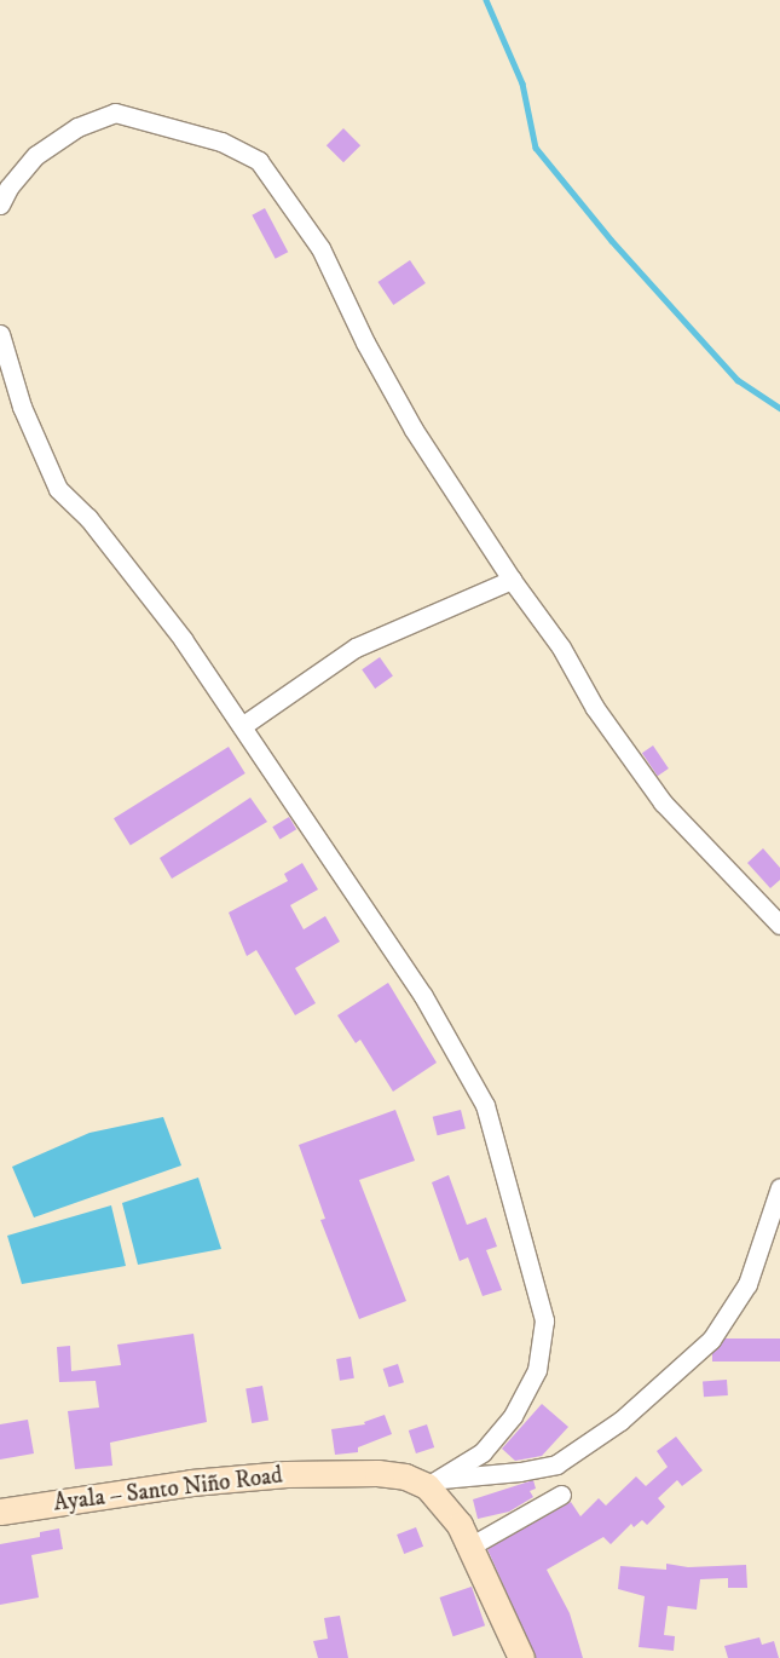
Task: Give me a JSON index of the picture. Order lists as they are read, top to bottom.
{
  "streets": {
    "street": ["Ayala – Santo Niño Road"]
  }
}
